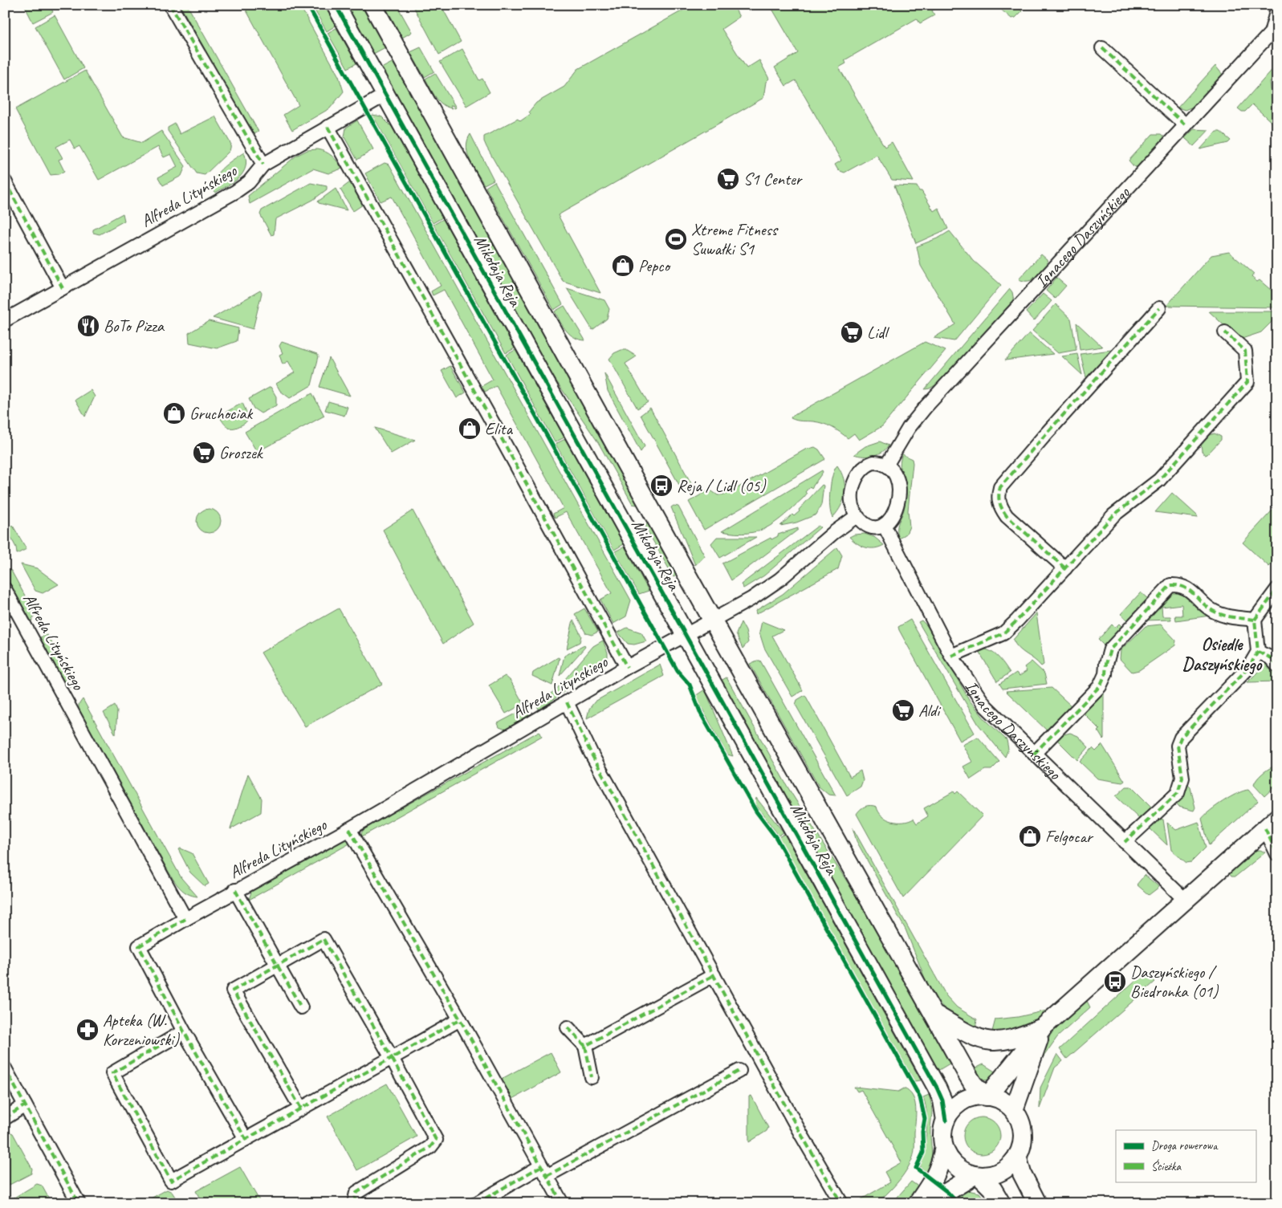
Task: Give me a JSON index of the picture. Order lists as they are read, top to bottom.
{
  "streets": {
    "street": ["Alfreda Lityńskiego", "Ignacego Daszyńskiego", "Mikołaja Reja"]
  },
  "crossings": [
    ["Alfreda Lityńskiego", "Ignacego Daszyńskiego"],
    ["Alfreda Lityńskiego", "Mikołaja Reja"]
  ],
  "districts": ["Osiedle Daszyńskiego"],
  "places": {
    "supermarket": [
      "S1 Center",
      "Lidl",
      "Groszek",
      "Aldi"
    ],
    "sports": ["Xtreme Fitness Suwałki S1"],
    "shop": [
      "Pepco",
      "Gruchociak",
      "Elita",
      "Felgocar"
    ],
    "restaurant": ["BoTo Pizza"],
    "bus stop": ["Reja / Lidl (05)", "Daszyńskiego / Biedronka (01)"],
    "pharmacy": ["Apteka (W. Korzeniowski)"]
  },
  "legend": ["Droga rowerowa", "Ścieżka"]
}
